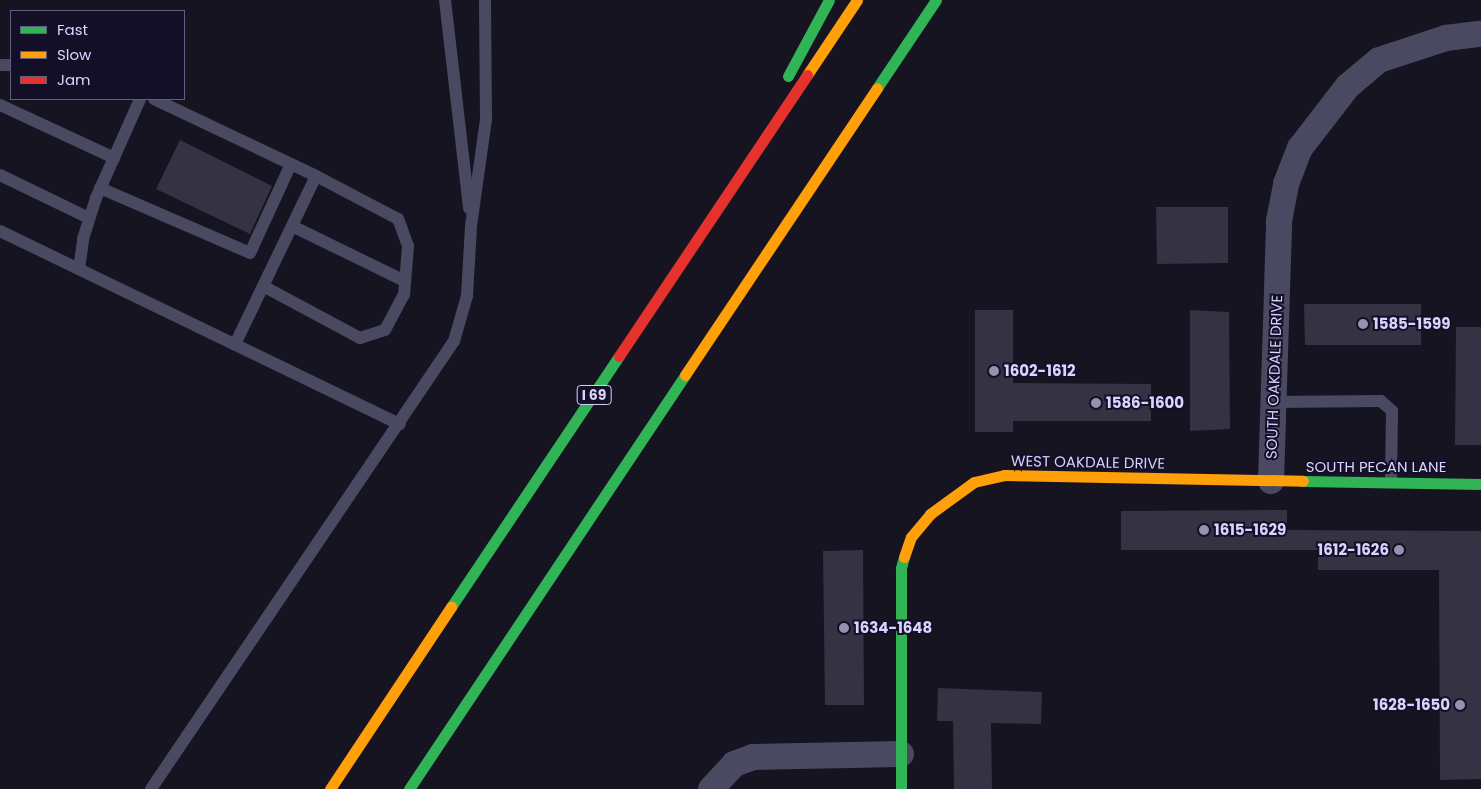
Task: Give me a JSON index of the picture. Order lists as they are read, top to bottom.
{
  "streets": {
    "main road": ["I 69", "WEST OAKDALE DRIVE", "SOUTH PECAN LANE"],
    "street": ["SOUTH OAKDALE DRIVE"]
  },
  "crossings": [
    ["SOUTH OAKDALE DRIVE", "WEST OAKDALE DRIVE"],
    ["SOUTH OAKDALE DRIVE", "SOUTH PECAN LANE"],
    ["WEST OAKDALE DRIVE", "SOUTH PECAN LANE"]
  ],
  "places": [
    "1585-1599",
    "1602-1612",
    "1586-1600",
    "1615-1629",
    "1612-1626",
    "1634-1648",
    "1628-1650"
  ],
  "legend": ["Fast", "Slow", "Jam"]
}
